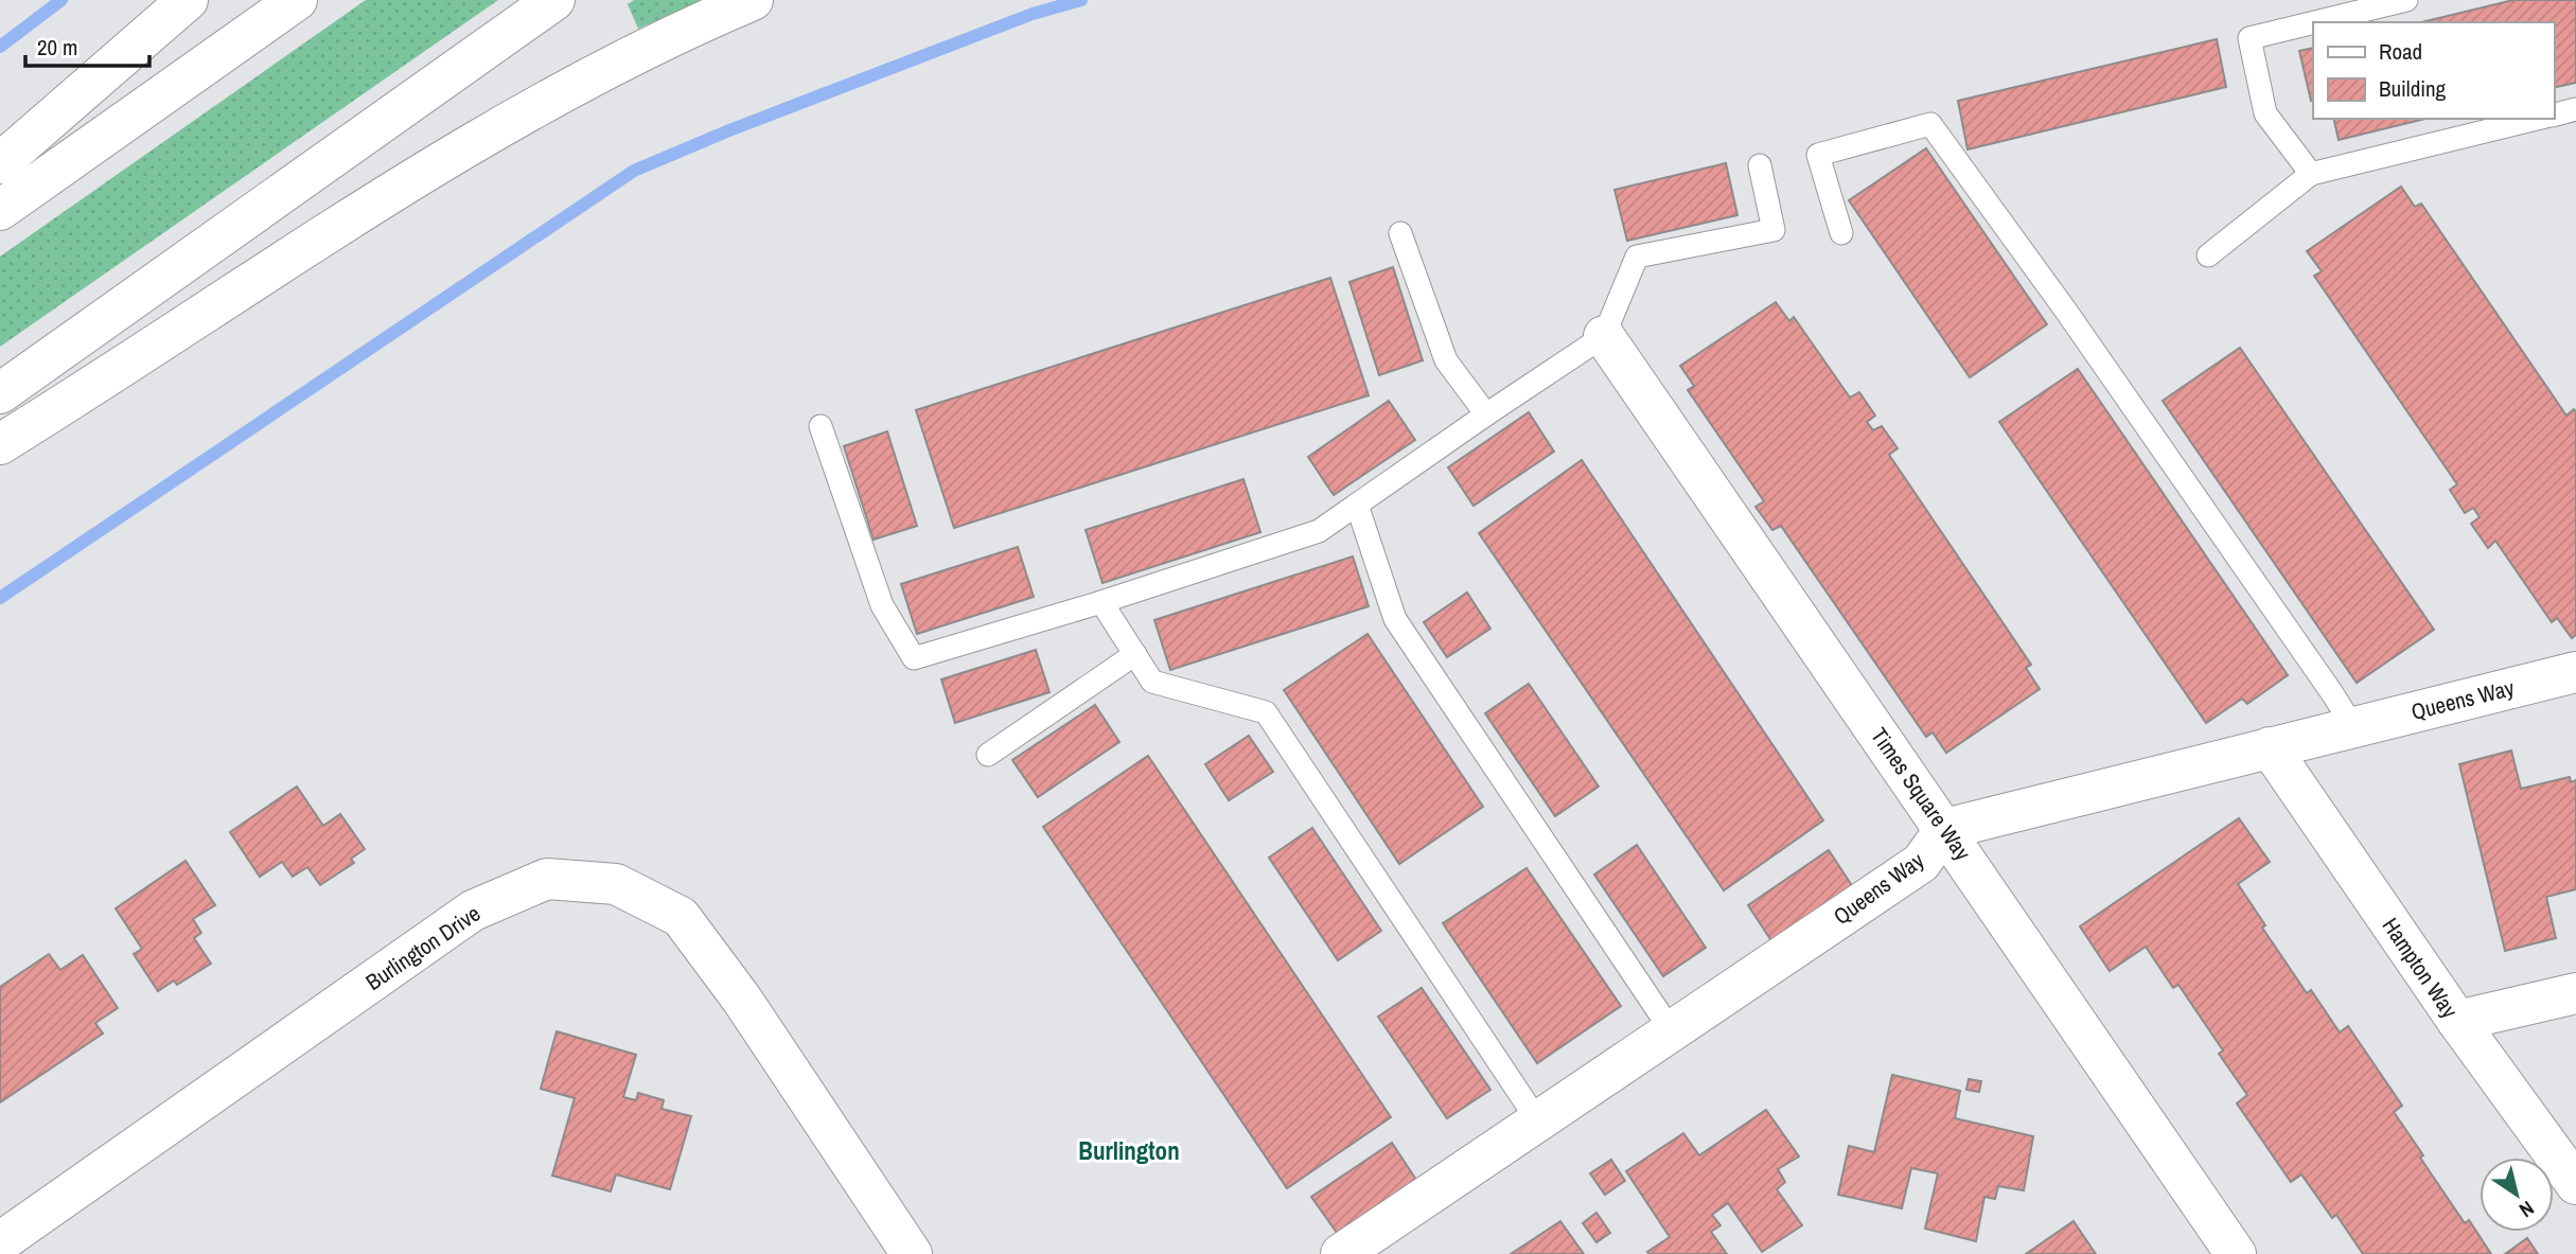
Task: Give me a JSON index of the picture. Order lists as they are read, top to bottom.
{
  "streets": {
    "main road": [
      "Queens Way",
      "Times Square Way",
      "Burlington Drive",
      "Hampton Way"
    ]
  },
  "crossings": [
    ["Queens Way", "Times Square Way"],
    ["Queens Way", "Hampton Way"]
  ],
  "districts": ["Burlington"],
  "legend": ["Road", "Building"],
  "scale_bar": "20 m",
  "north": "bottom right"
}
